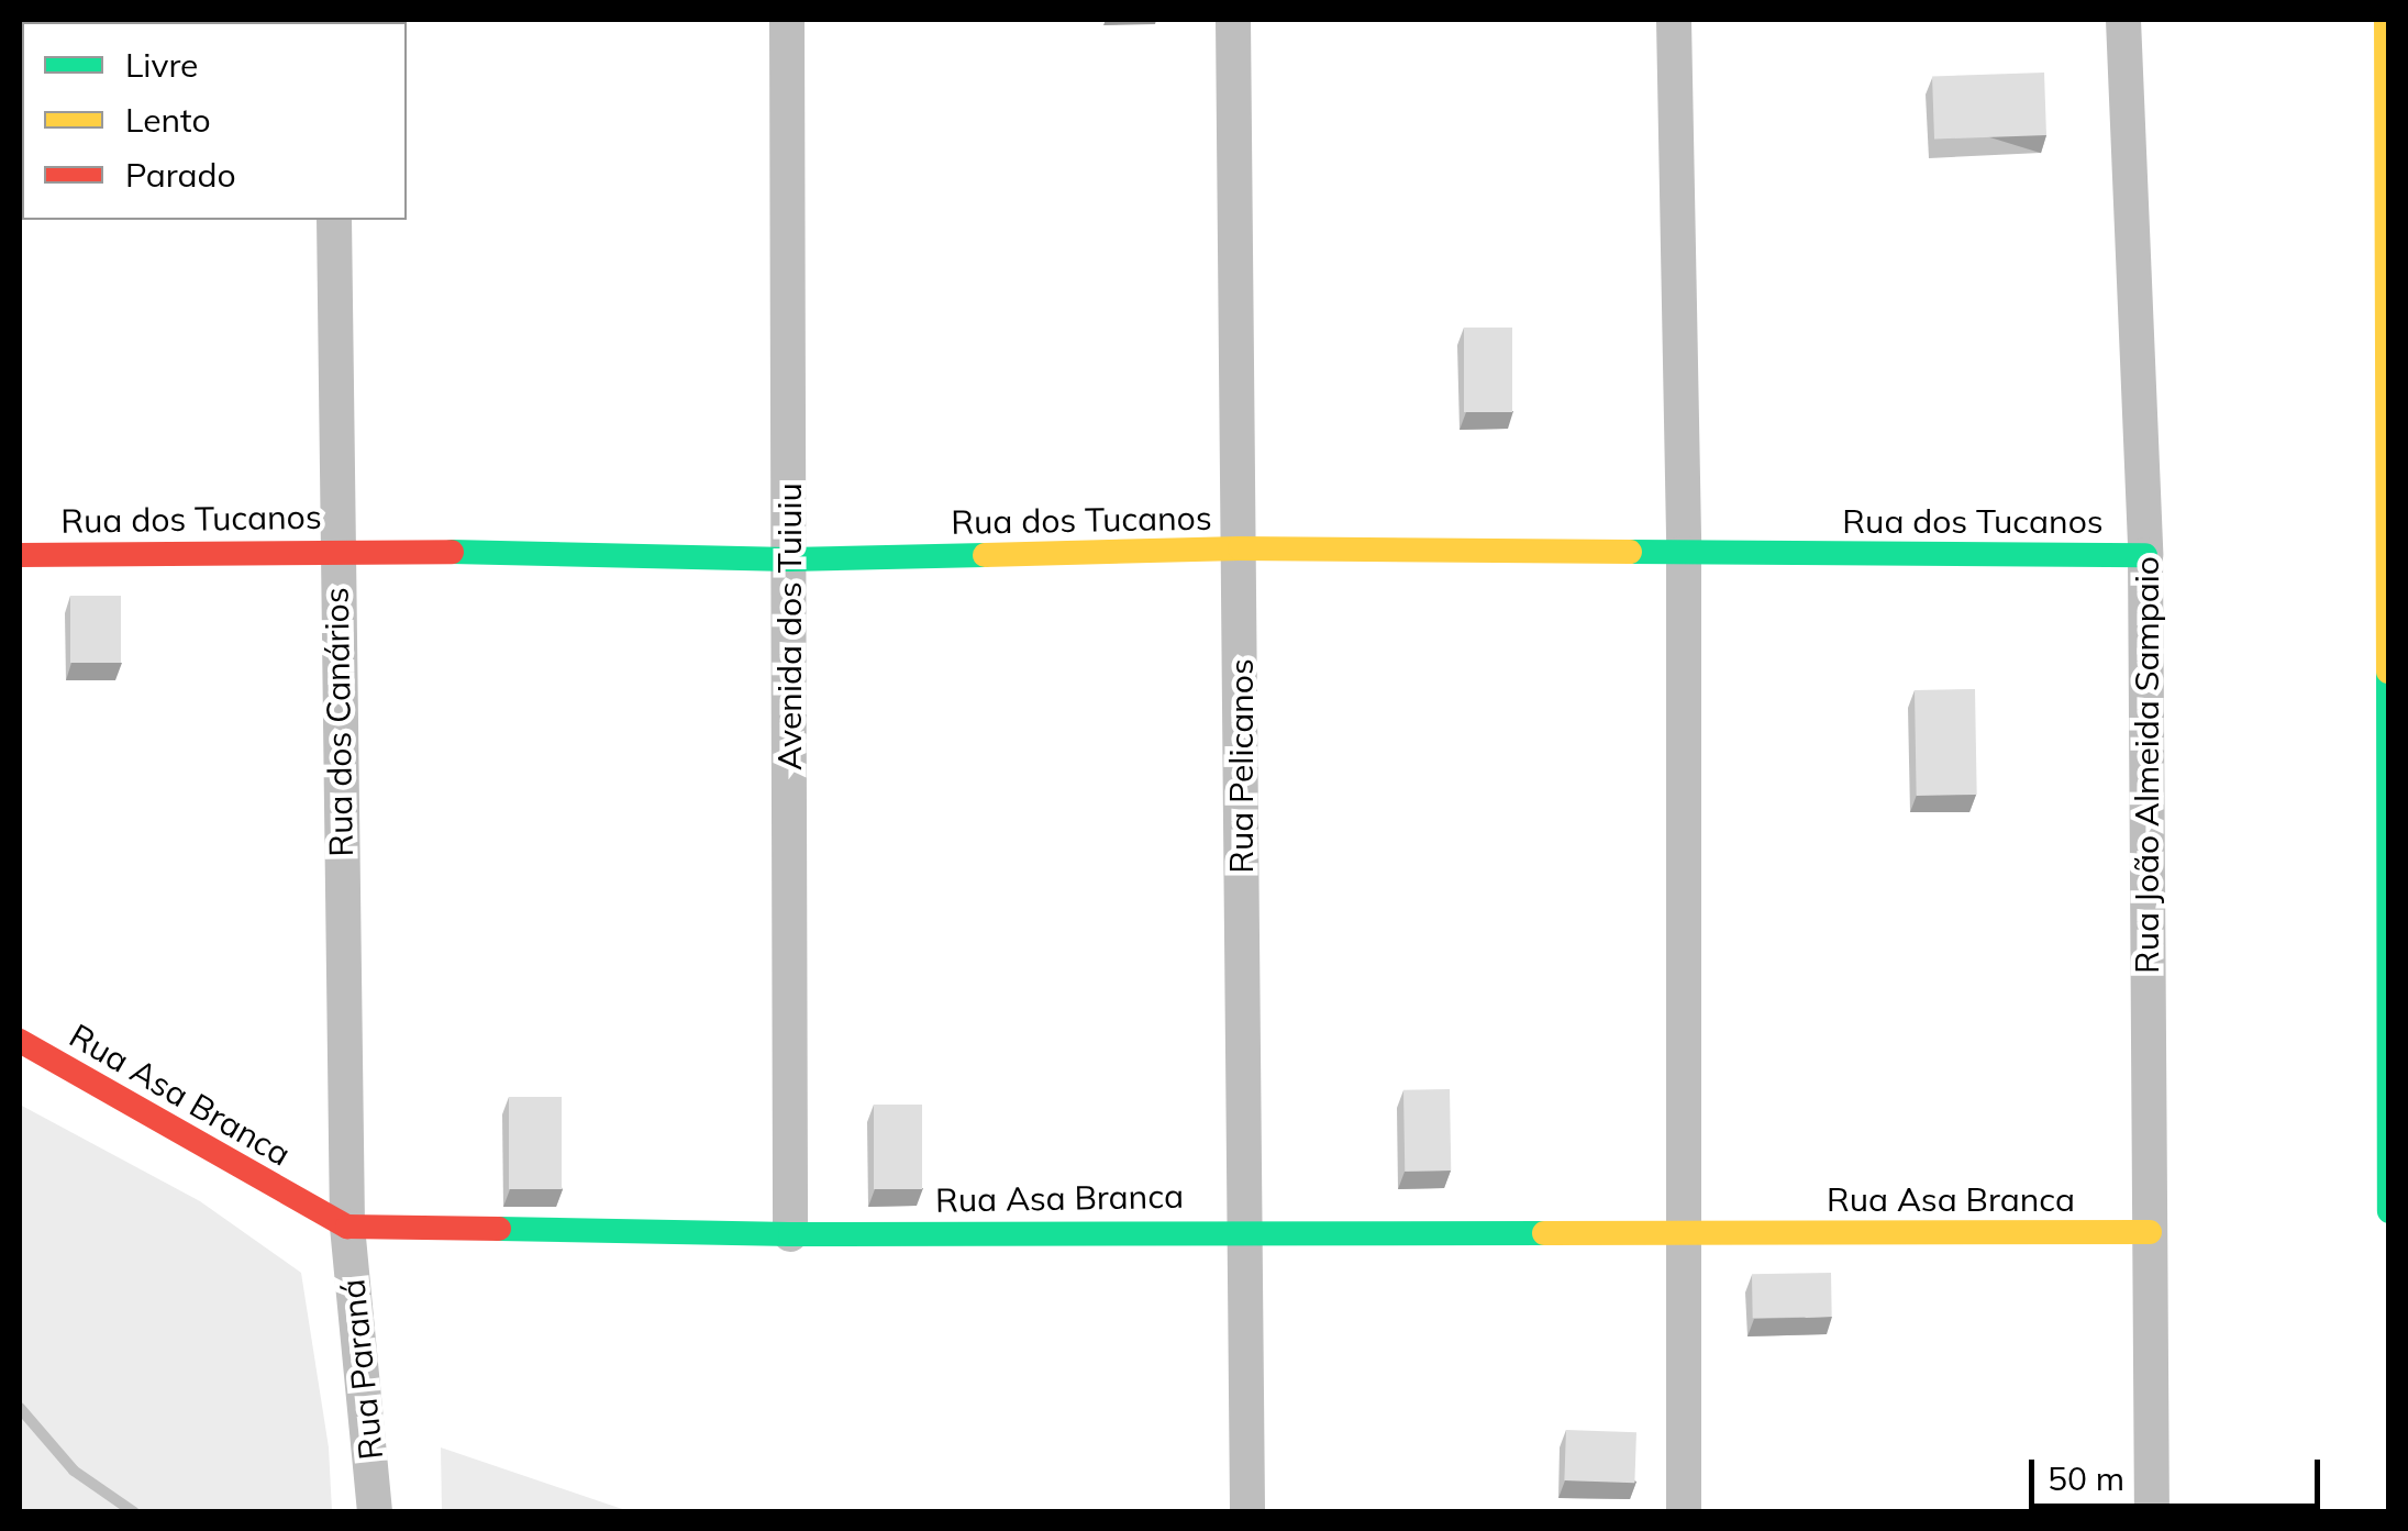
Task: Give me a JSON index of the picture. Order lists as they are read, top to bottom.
{
  "streets": {
    "main road": ["Rua dos Tucanos", "Rua Asa Branca"],
    "street": [
      "Avenida dos Tuiuiu",
      "Rua dos Canários",
      "Rua João Almeida Sampaio",
      "Rua Pelicanos",
      "Rua Paraná"
    ]
  },
  "crossings": [
    ["Rua dos Tucanos", "Avenida dos Tuiuiu"],
    ["Rua dos Tucanos", "Rua dos Canários"],
    ["Rua dos Tucanos", "Rua João Almeida Sampaio"],
    ["Rua dos Tucanos", "Rua Pelicanos"],
    ["Avenida dos Tuiuiu", "Rua Asa Branca"],
    ["Rua dos Canários", "Rua Asa Branca"],
    ["Rua dos Canários", "Rua Paraná"],
    ["Rua João Almeida Sampaio", "Rua Asa Branca"],
    ["Rua Pelicanos", "Rua Asa Branca"],
    ["Rua Asa Branca", "Rua Paraná"]
  ],
  "legend": ["Livre", "Lento", "Parado"],
  "scale_bar": "50 m"
}
